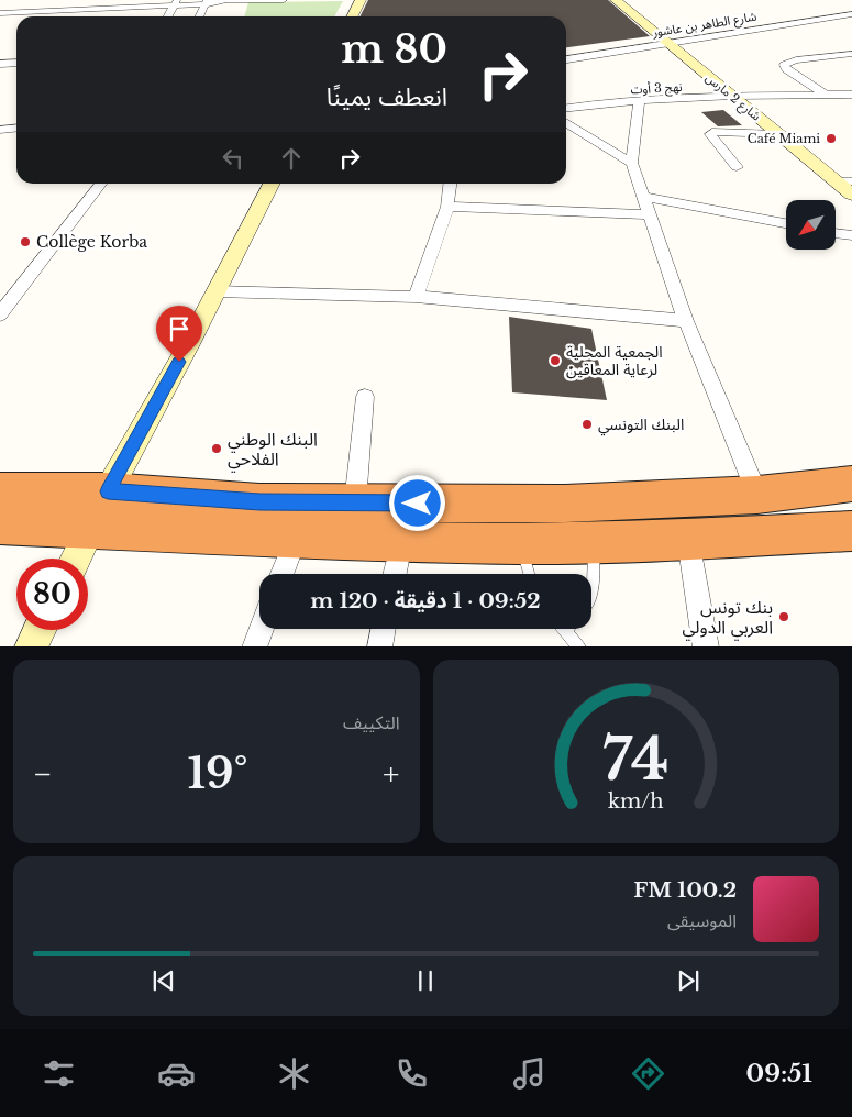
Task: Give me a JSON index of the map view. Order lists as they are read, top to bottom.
{
  "streets": {
    "street": ["شارع الطاهر بن عاشور", "نهج 3 أوت", "شارع 2 مارس"]
  },
  "crossings": [
    ["شارع الطاهر بن عاشور", "شارع 2 مارس"],
    ["نهج 3 أوت", "شارع 2 مارس"]
  ],
  "places": [
    "Café Miami",
    "Collège Korba",
    "الجمعية المحلية لرعاية المعاقين",
    "البنك التونسي",
    "البنك الوطني الفلاحي",
    "بنك تونس العربي الدولي"
  ],
  "north": "bottom left",
  "page": {
    "turn": ["80 m", "انعطف يمينًا"],
    "limit": "80",
    "trip": "09:52 · 1 دقيقة · 120 m",
    "tile": "التكييف",
    "heat": ["−", "19°", "+"],
    "song": ["100.2 FM", "الموسيقى"],
    "tabs": "09:51",
    "gauge": ["74", "km/h"]
  }
}
